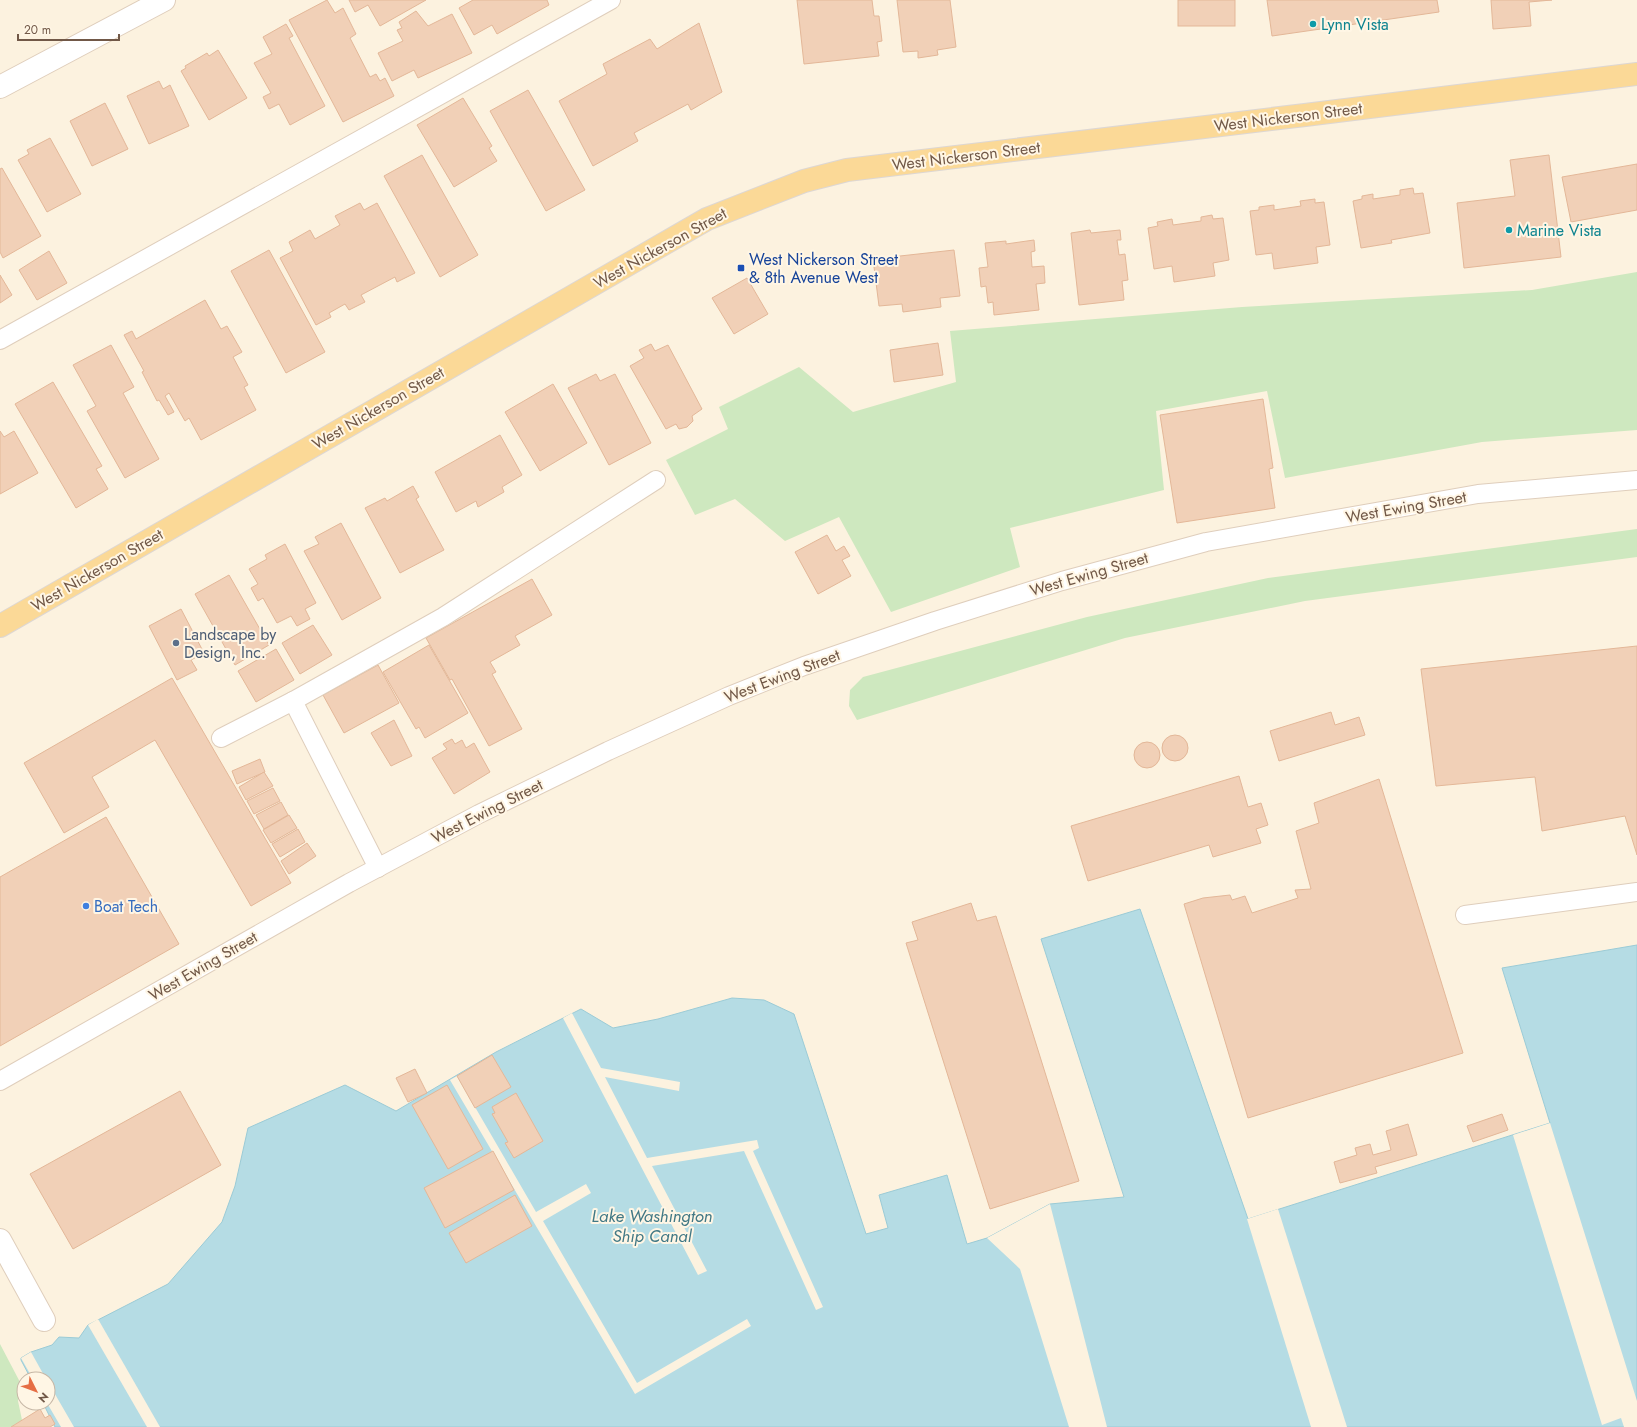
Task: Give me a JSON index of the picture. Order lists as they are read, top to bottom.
{
  "streets": {
    "main road": ["West Nickerson Street"],
    "lane": ["West Ewing Street"]
  },
  "water": ["Lake Washington Ship Canal"],
  "places": {
    "other": [
      "Lynn Vista",
      "Marine Vista",
      "Landscape by Design, Inc.",
      "Boat Tech"
    ],
    "transit": ["West Nickerson Street & 8th Avenue West"]
  },
  "scale_bar": "20 m",
  "north": "bottom right"
}
